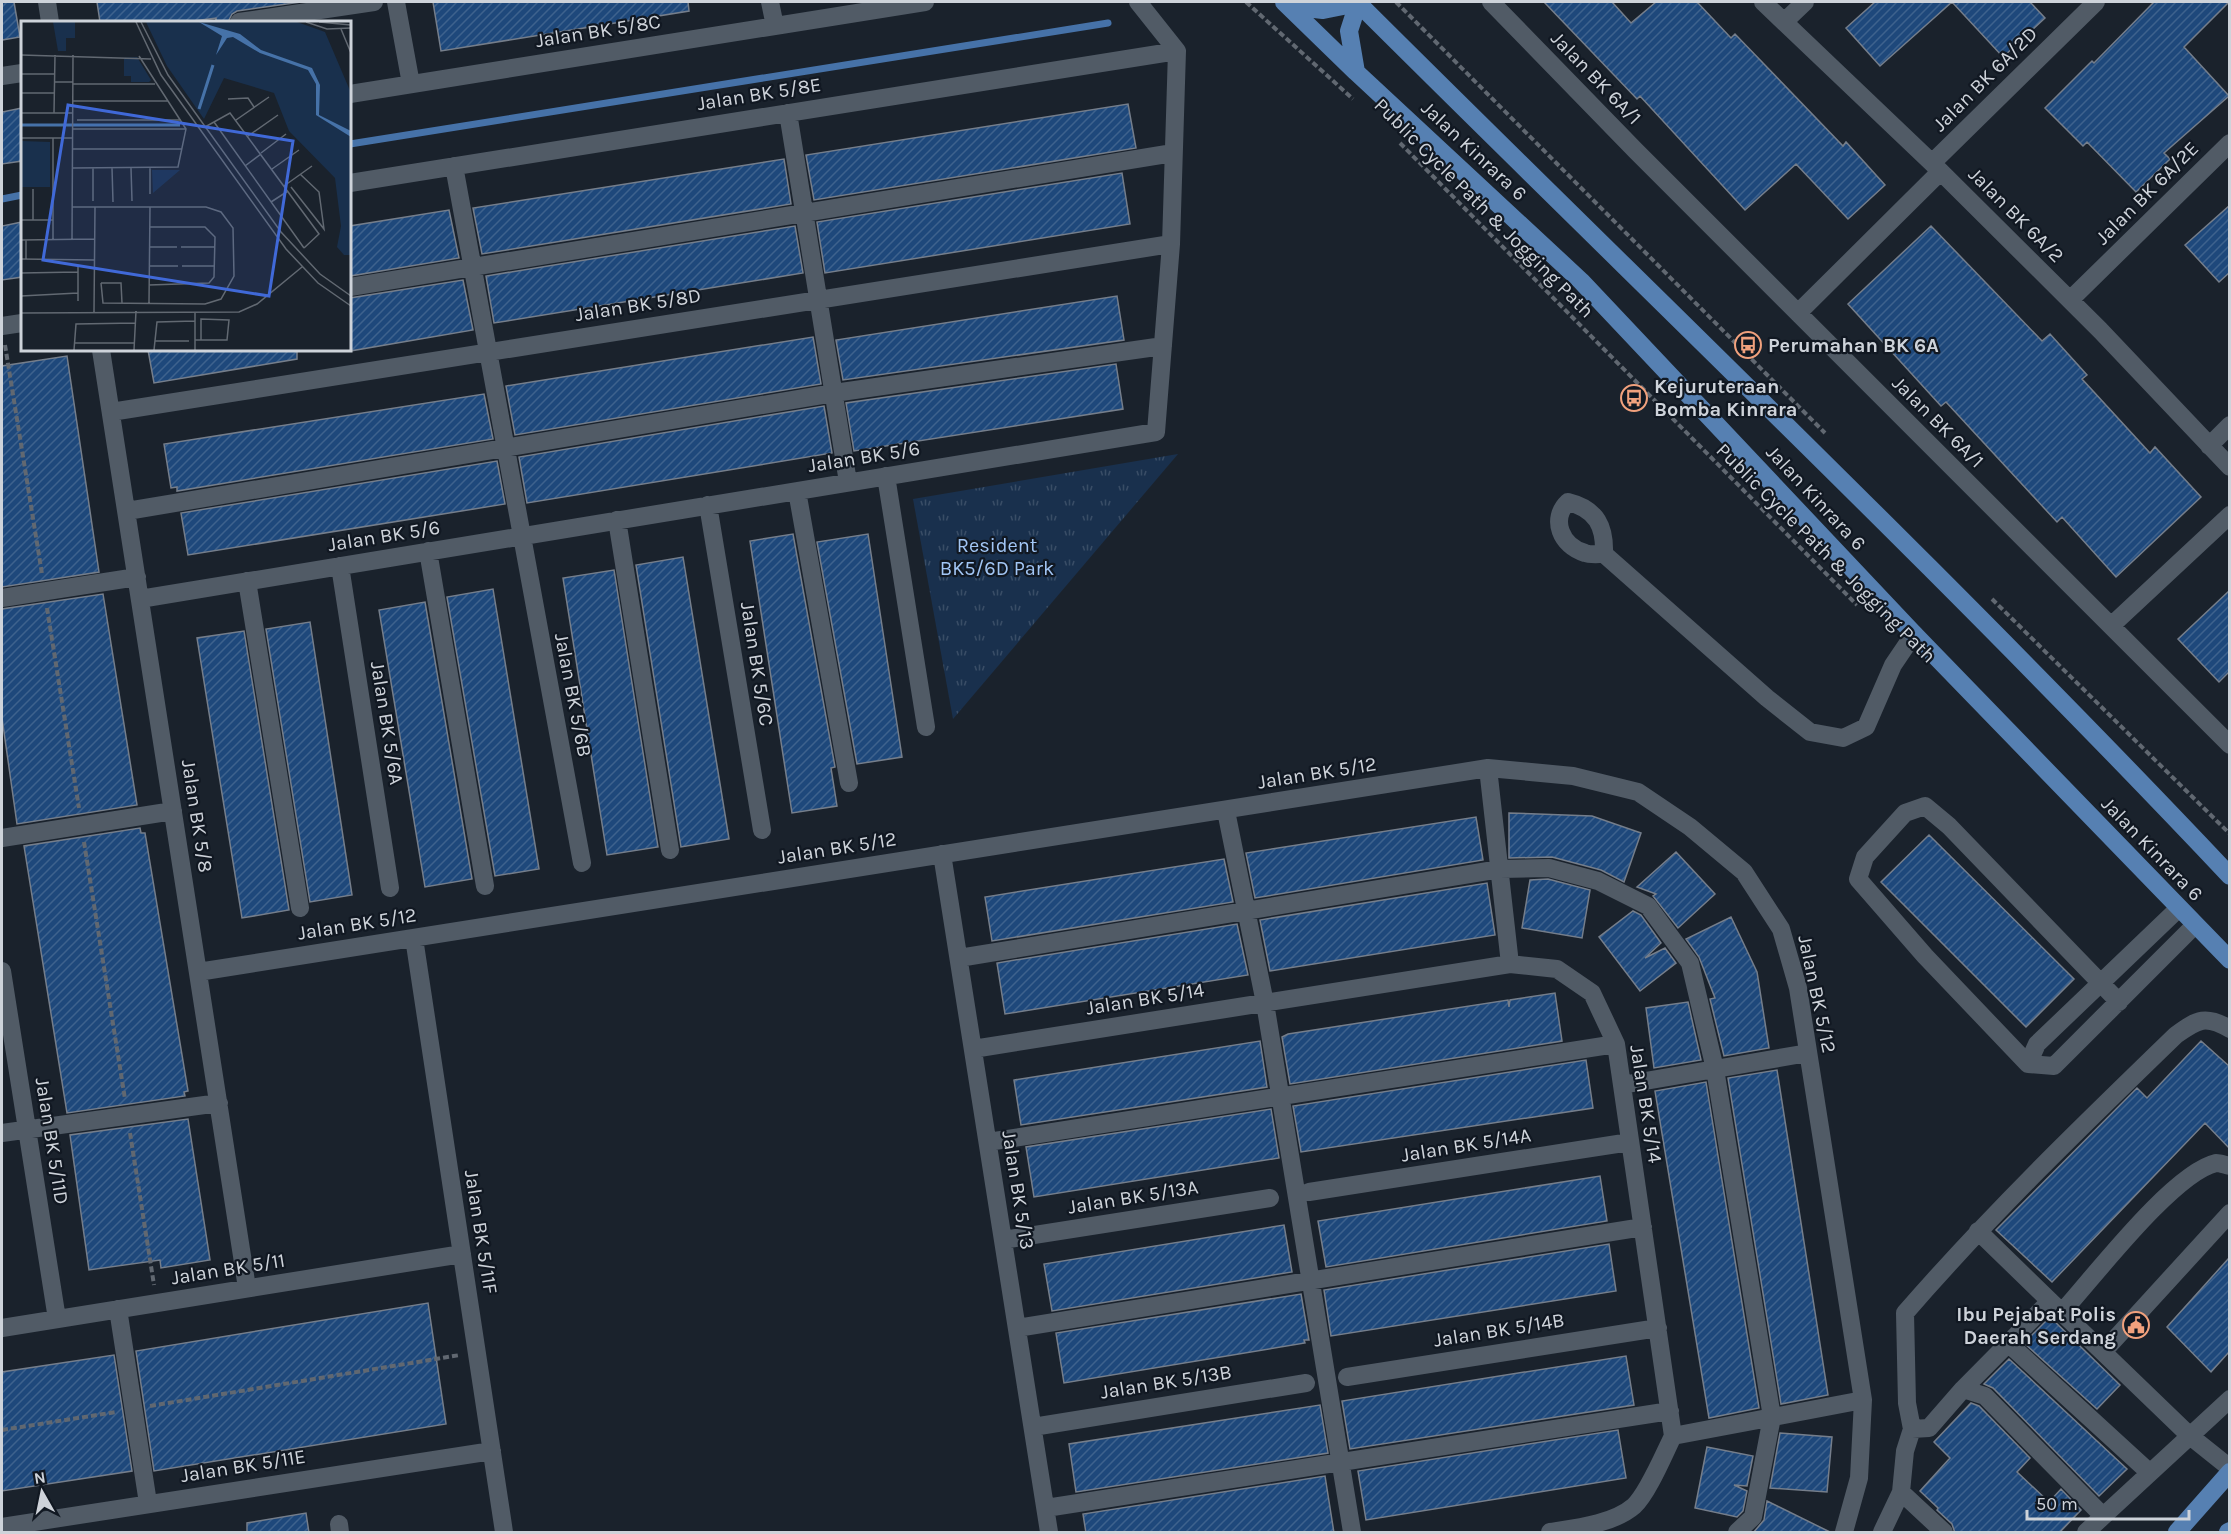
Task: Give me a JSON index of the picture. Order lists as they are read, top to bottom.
{
  "streets": {
    "main road": ["Jalan Kinrara 6"],
    "street": [
      "Jalan BK 5/8C",
      "Jalan BK 6A/1",
      "Jalan BK 6A/2D",
      "Jalan BK 5/8E",
      "Jalan BK 6A/2E",
      "Jalan BK 6A/2",
      "Jalan BK 5/8D",
      "Jalan BK 5/6",
      "Jalan BK 5/6C",
      "Jalan BK 5/6B",
      "Jalan BK 5/6A",
      "Jalan BK 5/12",
      "Jalan BK 5/8",
      "Jalan BK 5/14",
      "Jalan BK 5/11D",
      "Jalan BK 5/14A",
      "Jalan BK 5/13",
      "Jalan BK 5/13A",
      "Jalan BK 5/11F",
      "Jalan BK 5/11",
      "Jalan BK 5/14B",
      "Jalan BK 5/13B",
      "Jalan BK 5/11E"
    ],
    "path": ["Public Cycle Path & Jogging Path"]
  },
  "crossings": [
    ["Jalan BK 6A/1", "Jalan BK 6A/2D"],
    ["Jalan BK 6A/2D", "Jalan BK 6A/2"],
    ["Jalan BK 5/8E", "Jalan BK 5/6"],
    ["Jalan BK 5/8E", "Jalan BK 5/6B"],
    ["Jalan BK 6A/2E", "Jalan BK 6A/2"],
    ["Jalan BK 5/8D", "Jalan BK 5/6"],
    ["Jalan BK 5/8D", "Jalan BK 5/6B"],
    ["Jalan BK 5/8D", "Jalan BK 5/8"],
    ["Jalan BK 5/6", "Jalan BK 5/6C"],
    ["Jalan BK 5/6", "Jalan BK 5/6B"],
    ["Jalan BK 5/6", "Jalan BK 5/6A"],
    ["Jalan BK 5/6", "Jalan BK 5/8"],
    ["Jalan BK 5/12", "Jalan BK 5/8"],
    ["Jalan BK 5/12", "Jalan BK 5/13"],
    ["Jalan BK 5/12", "Jalan BK 5/11F"],
    ["Jalan BK 5/8", "Jalan BK 5/11"],
    ["Jalan BK 5/14", "Jalan BK 5/14A"],
    ["Jalan BK 5/14", "Jalan BK 5/13"],
    ["Jalan BK 5/14", "Jalan BK 5/14B"],
    ["Jalan BK 5/11D", "Jalan BK 5/11"],
    ["Jalan BK 5/13", "Jalan BK 5/13A"],
    ["Jalan BK 5/13", "Jalan BK 5/13B"],
    ["Jalan BK 5/11F", "Jalan BK 5/11"],
    ["Jalan BK 5/11F", "Jalan BK 5/11E"]
  ],
  "parks": ["Resident BK5/6D Park"],
  "places": {
    "bus stop": ["Perumahan BK 6A", "Kejuruteraan Bomba Kinrara"],
    "public building": ["Ibu Pejabat Polis Daerah Serdang"]
  },
  "scale_bar": "50 m",
  "north": "top"
}
